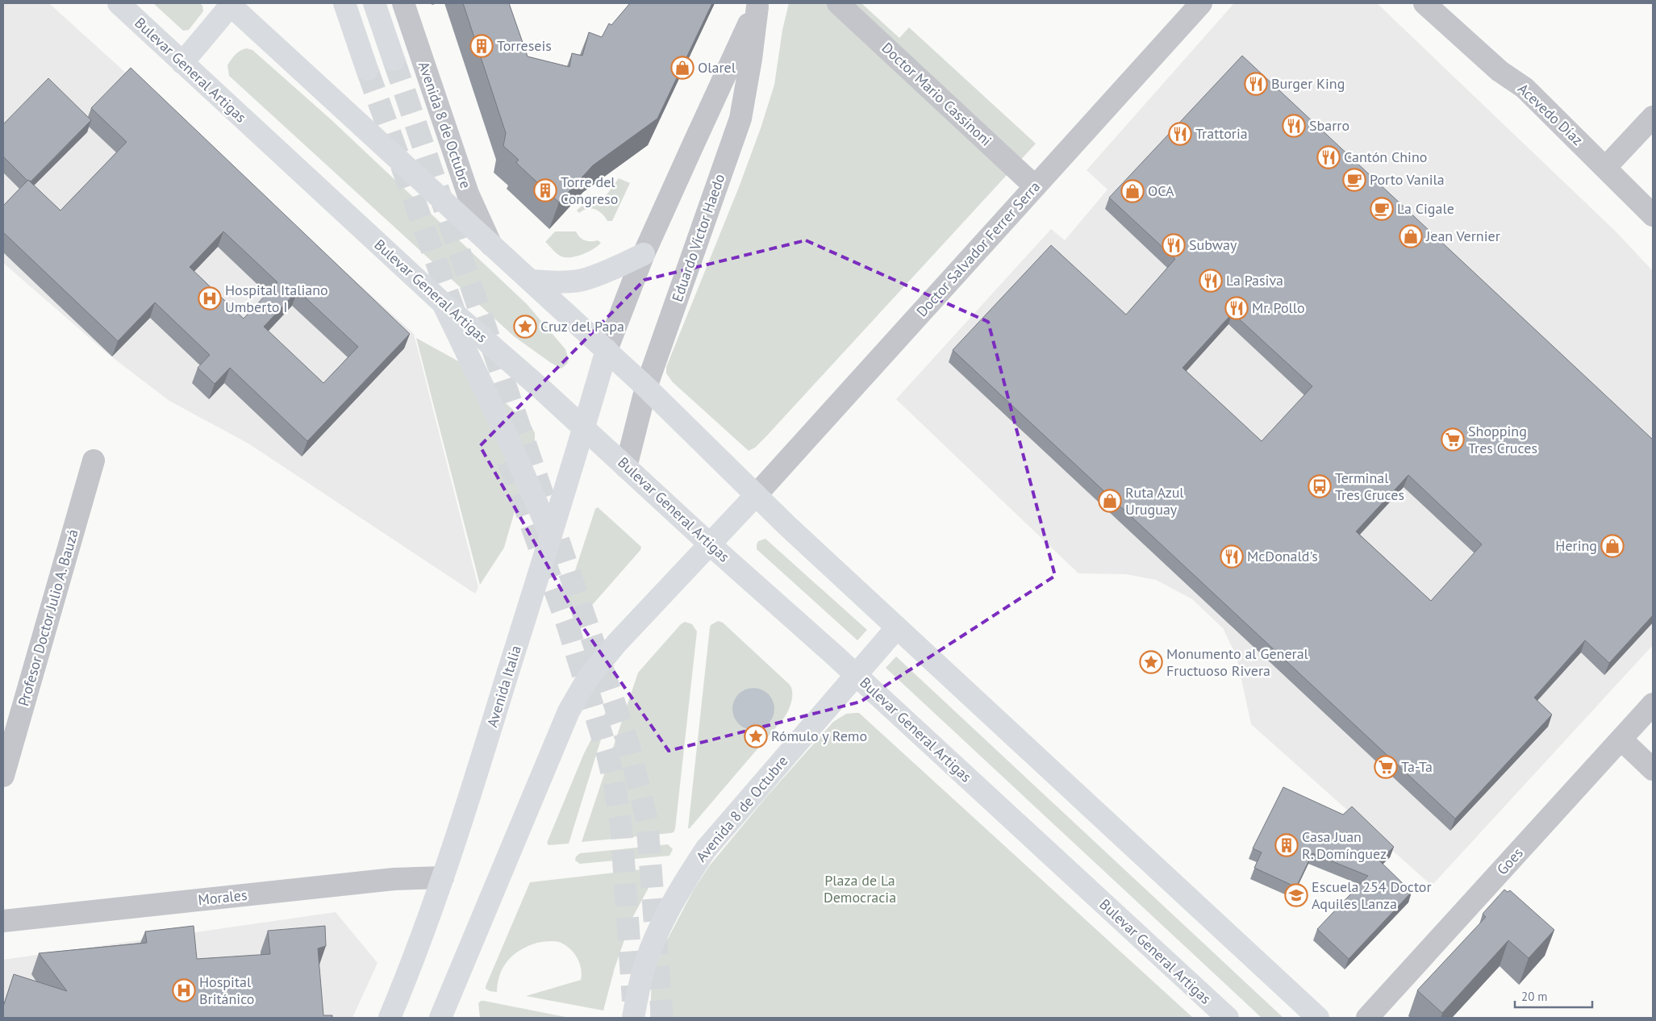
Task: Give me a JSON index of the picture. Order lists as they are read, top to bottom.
{
  "streets": {
    "main road": ["Bulevar General Artigas", "Avenida 8 de Octubre", "Avenida Italia"],
    "street": [
      "Doctor Mario Cassinoni",
      "Acevedo Díaz",
      "Eduardo Víctor Haedo",
      "Doctor Salvador Ferrer Serra",
      "Profesor Doctor Julio A. Bauzá",
      "Goes",
      "Morales"
    ]
  },
  "crossings": [
    ["Bulevar General Artigas", "Avenida 8 de Octubre"],
    ["Bulevar General Artigas", "Eduardo Víctor Haedo"],
    ["Bulevar General Artigas", "Avenida Italia"],
    ["Doctor Mario Cassinoni", "Doctor Salvador Ferrer Serra"],
    ["Eduardo Víctor Haedo", "Avenida Italia"],
    ["Avenida Italia", "Morales"]
  ],
  "parks": ["Plaza de La Democracia"],
  "places": {
    "building": ["Torreseis", "Torre del Congreso", "Casa Juan R. Domínguez"],
    "shop": [
      "Olarel",
      "OCA",
      "Jean Vernier",
      "Ruta Azul Uruguay",
      "Hering"
    ],
    "restaurant": [
      "Burger King",
      "Sbarro",
      "Trattoria",
      "Cantón Chino",
      "Subway",
      "La Pasiva",
      "Mr. Pollo",
      "McDonald's"
    ],
    "cafe": ["Porto Vanila", "La Cigale"],
    "hospital": ["Hospital Italiano Umberto I", "Hospital Británico"],
    "place": ["Cruz del Papa", "Monumento al General Fructuoso Rivera", "Rómulo y Remo"],
    "supermarket": ["Shopping Tres Cruces", "Ta-Ta"],
    "bus stop": ["Terminal Tres Cruces"],
    "school or university": ["Escuela 254 Doctor Aquiles Lanza"]
  },
  "scale_bar": "20 m"
}
